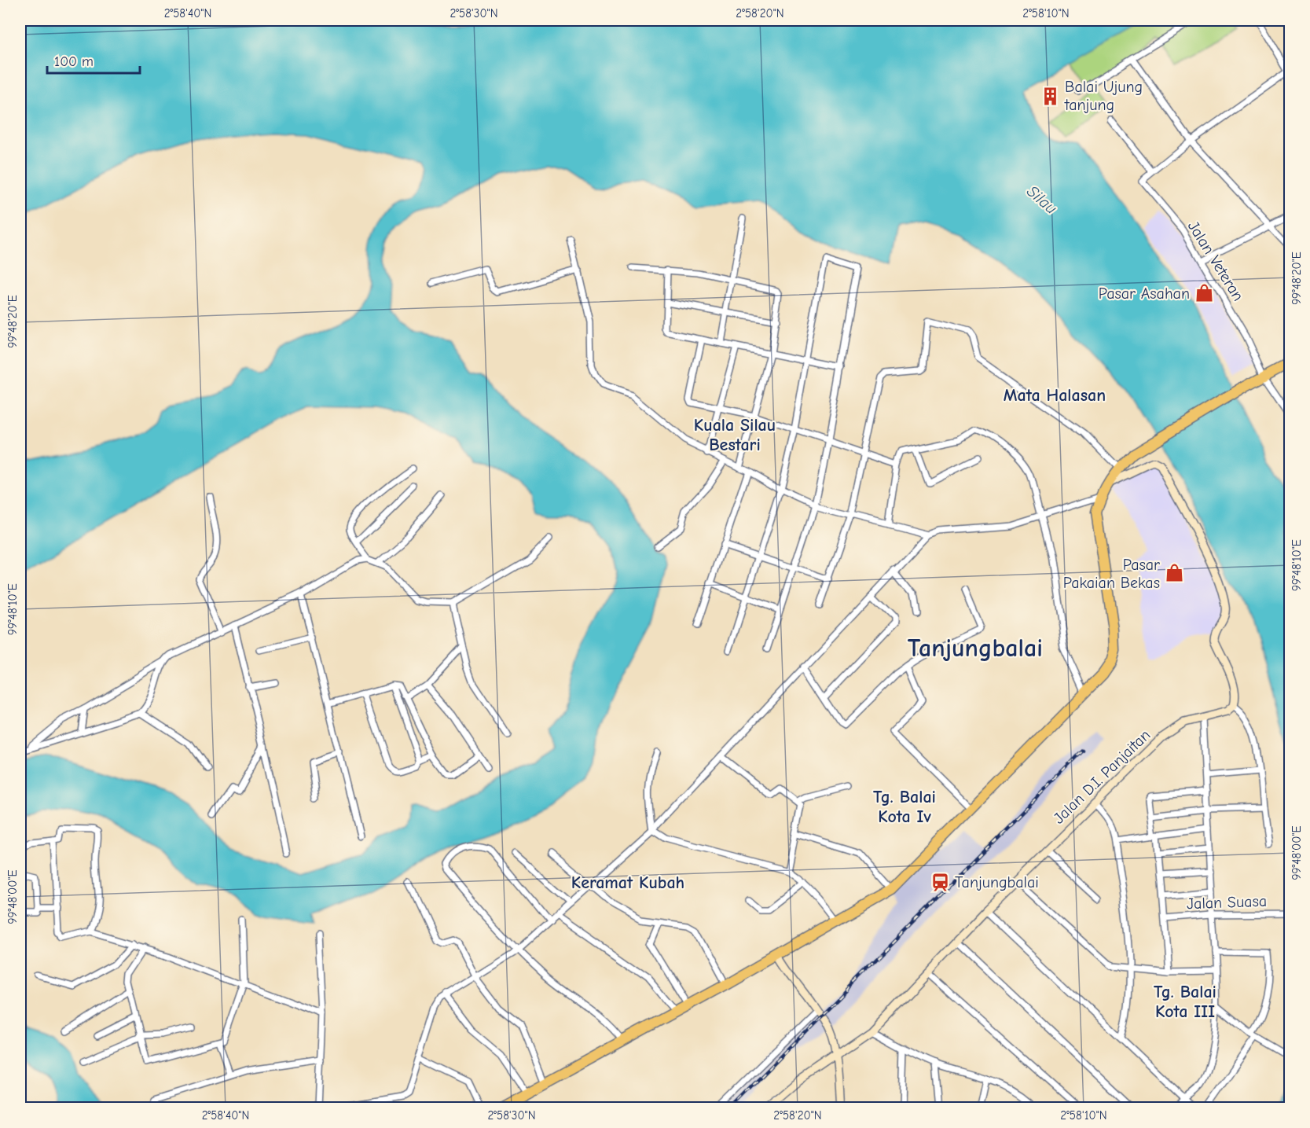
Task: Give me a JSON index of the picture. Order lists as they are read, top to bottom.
{
  "streets": {
    "main road": ["Jalan D.I. Panjaitan"],
    "street": ["Jalan Veteran", "Jalan Suasa"]
  },
  "districts": [
    "Mata Halasan",
    "Kuala Silau Bestari",
    "Tanjungbalai",
    "Tg. Balai Kota Iv",
    "Keramat Kubah",
    "Tg. Balai Kota III"
  ],
  "water": ["Silau"],
  "places": {
    "building": ["Balai Ujung tanjung"],
    "shop": ["Pasar Asahan", "Pasar Pakaian Bekas"],
    "station": ["Tanjungbalai"]
  },
  "scale_bar": "100 m",
  "coordinates": [
    "2°58'40\"N",
    "2°58'30\"N",
    "2°58'20\"N",
    "2°58'10\"N",
    "99°48'20\"E",
    "99°48'10\"E",
    "99°48'00\"E"
  ]
}
